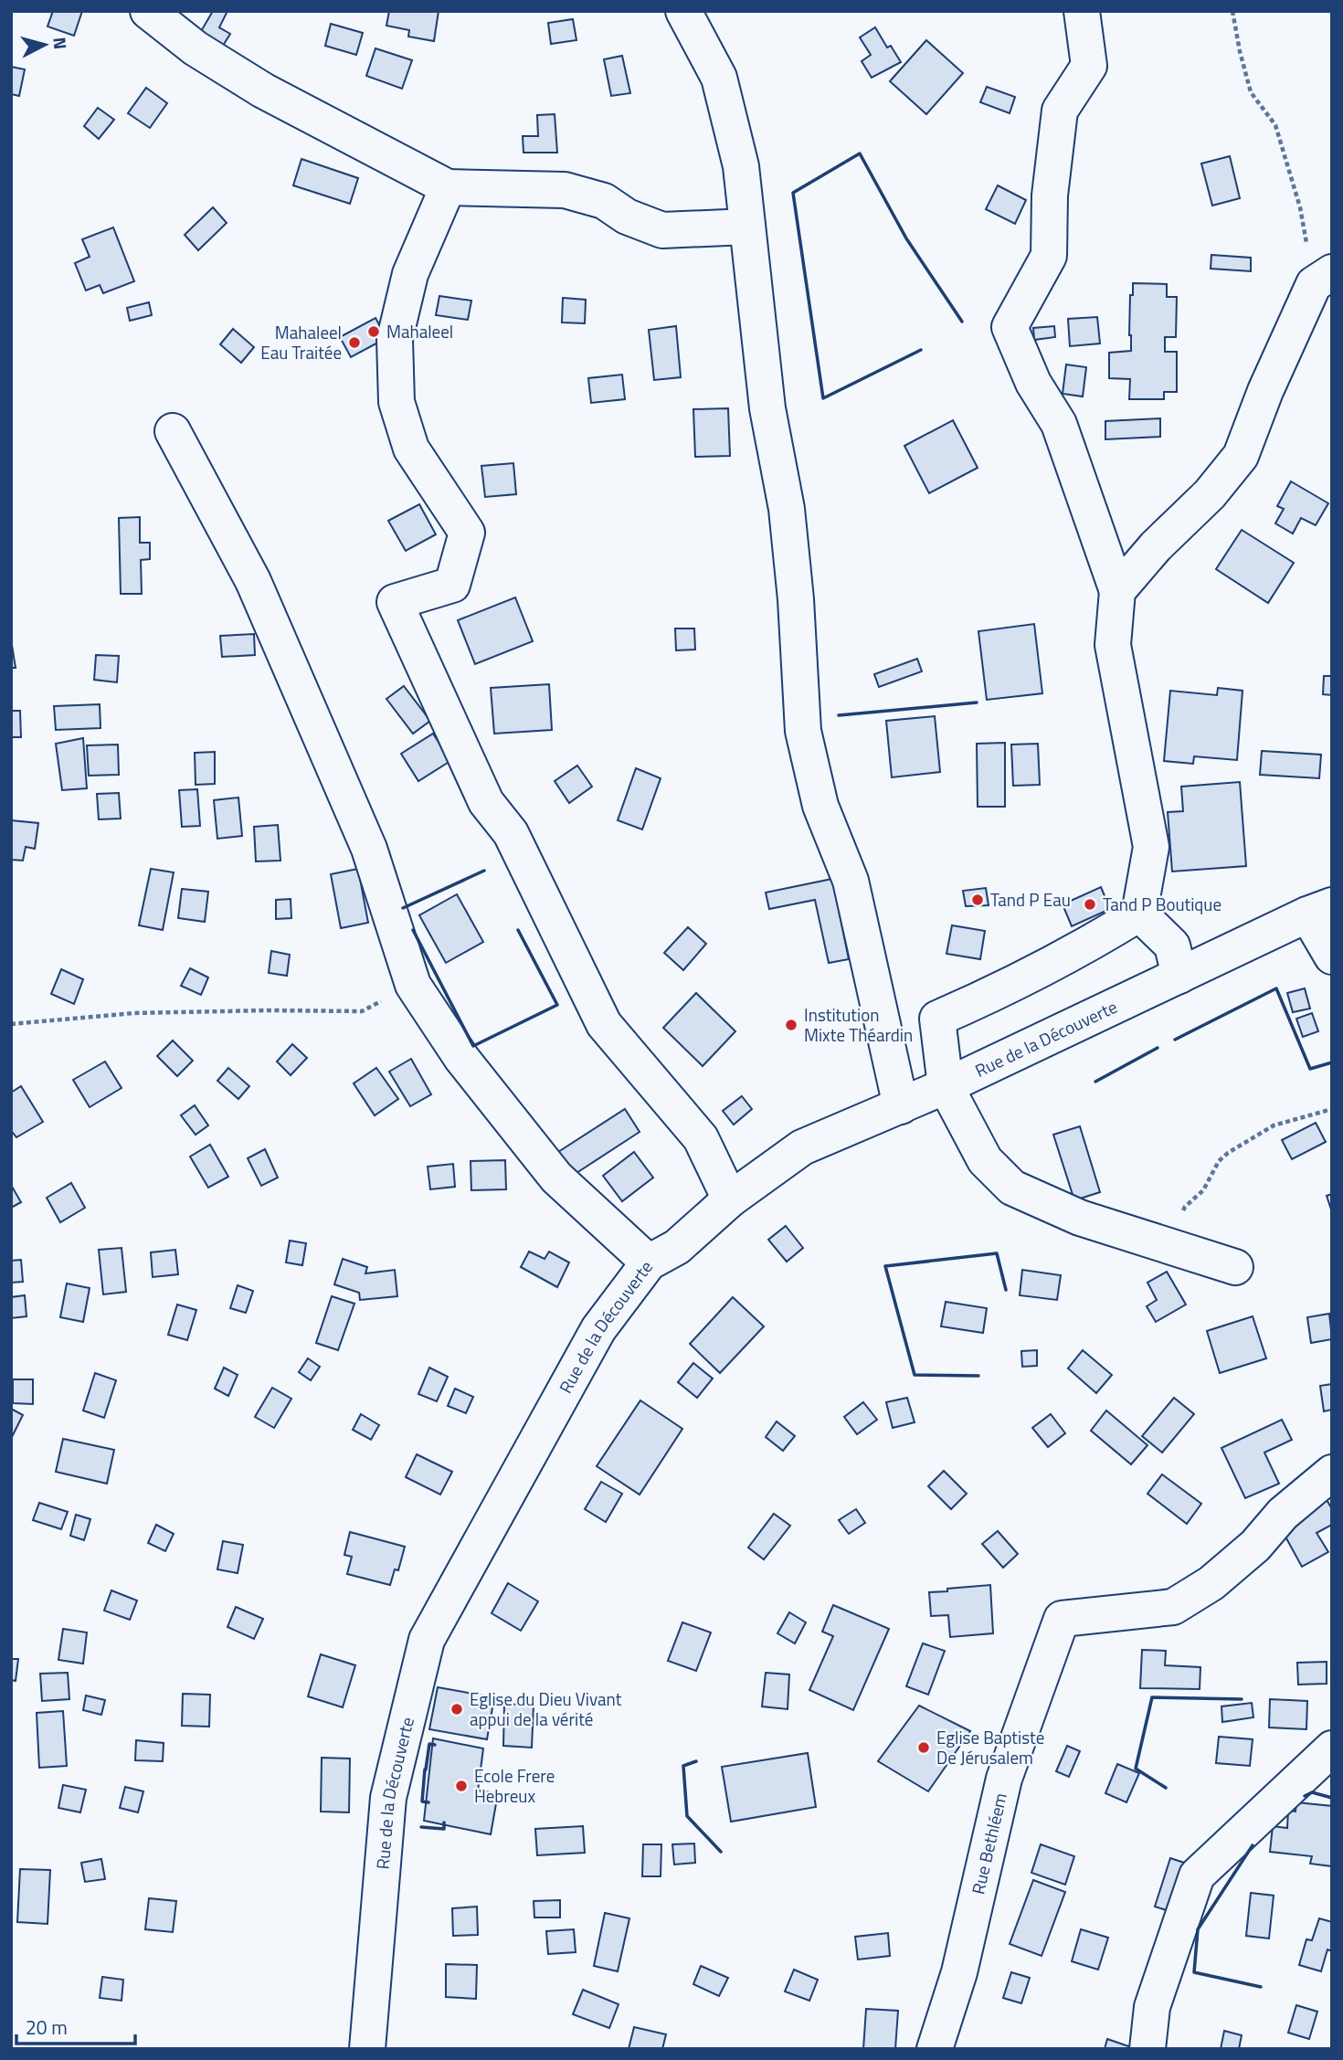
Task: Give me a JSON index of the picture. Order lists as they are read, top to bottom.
{
  "streets": {
    "street": ["Rue de la Découverte", "Rue Bethléem"]
  },
  "places": [
    "Mahaleel",
    "Mahaleel Eau Traitée",
    "Tand P Eau",
    "Tand P Boutique",
    "Institution Mixte Théardin",
    "Eglise du Dieu Vivant appui de la vérité",
    "Eglise Baptiste De Jérusalem",
    "Ecole Frere Hebreux"
  ],
  "scale_bar": "20 m",
  "north": "right"
}
